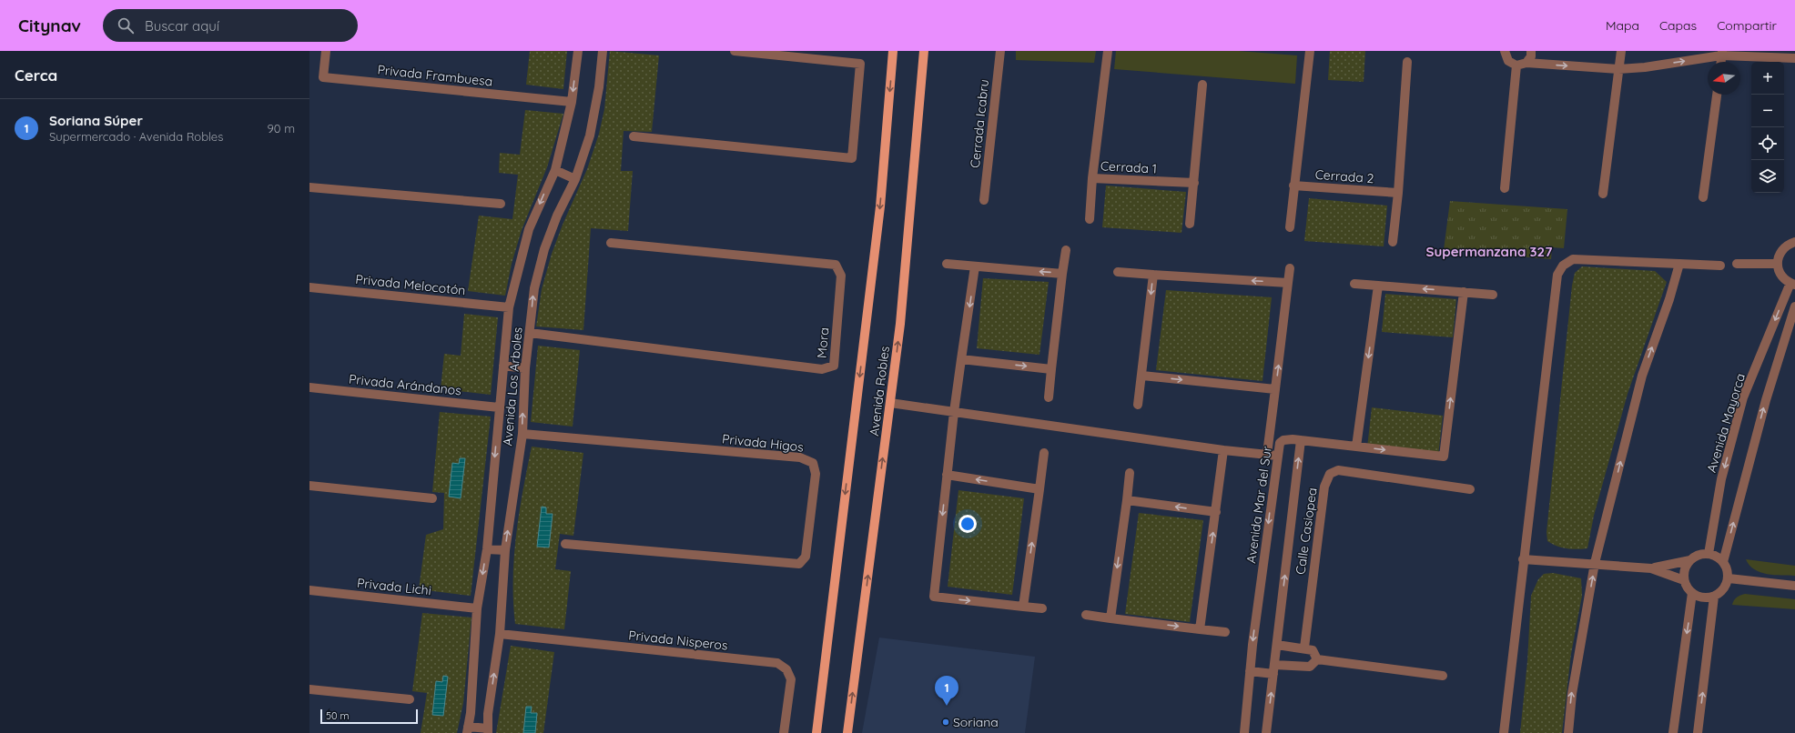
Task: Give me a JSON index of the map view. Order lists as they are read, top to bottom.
{
  "streets": {
    "main road": ["Avenida Robles"],
    "street": [
      "Privada Frambuesa",
      "Cerrada Icabru",
      "Cerrada 1",
      "Cerrada 2",
      "Privada Melocotón",
      "Mora",
      "Privada Arándanos",
      "Avenida Los Arboles",
      "Avenida Mayorca",
      "Privada Higos",
      "Avenida Mar del Sur",
      "Calle Casiopea",
      "Privada Lichi",
      "Privada Nisperos"
    ]
  },
  "crossings": [
    ["Privada Frambuesa", "Avenida Los Arboles"],
    ["Privada Melocotón", "Avenida Los Arboles"],
    ["Mora", "Avenida Los Arboles"],
    ["Privada Arándanos", "Avenida Los Arboles"],
    ["Avenida Los Arboles", "Privada Higos"],
    ["Avenida Los Arboles", "Privada Lichi"],
    ["Avenida Los Arboles", "Privada Nisperos"]
  ],
  "districts": ["Supermanzana 327"],
  "places": ["Soriana"],
  "scale_bar": "50 m",
  "north": "left",
  "page": {
    "header": "Citynav",
    "search": "Buscar aquí",
    "nav": ["Mapa", "Capas", "Compartir"],
    "heading": "Cerca",
    "map_buttons": ["+", "−"],
    "list": [
      {
        "mark": "1",
        "name": "Soriana Súper",
        "note": "Supermercado · Avenida Robles",
        "value": "90 m"
      }
    ],
    "pins": "1",
    "scale": "50 m"
  }
}
